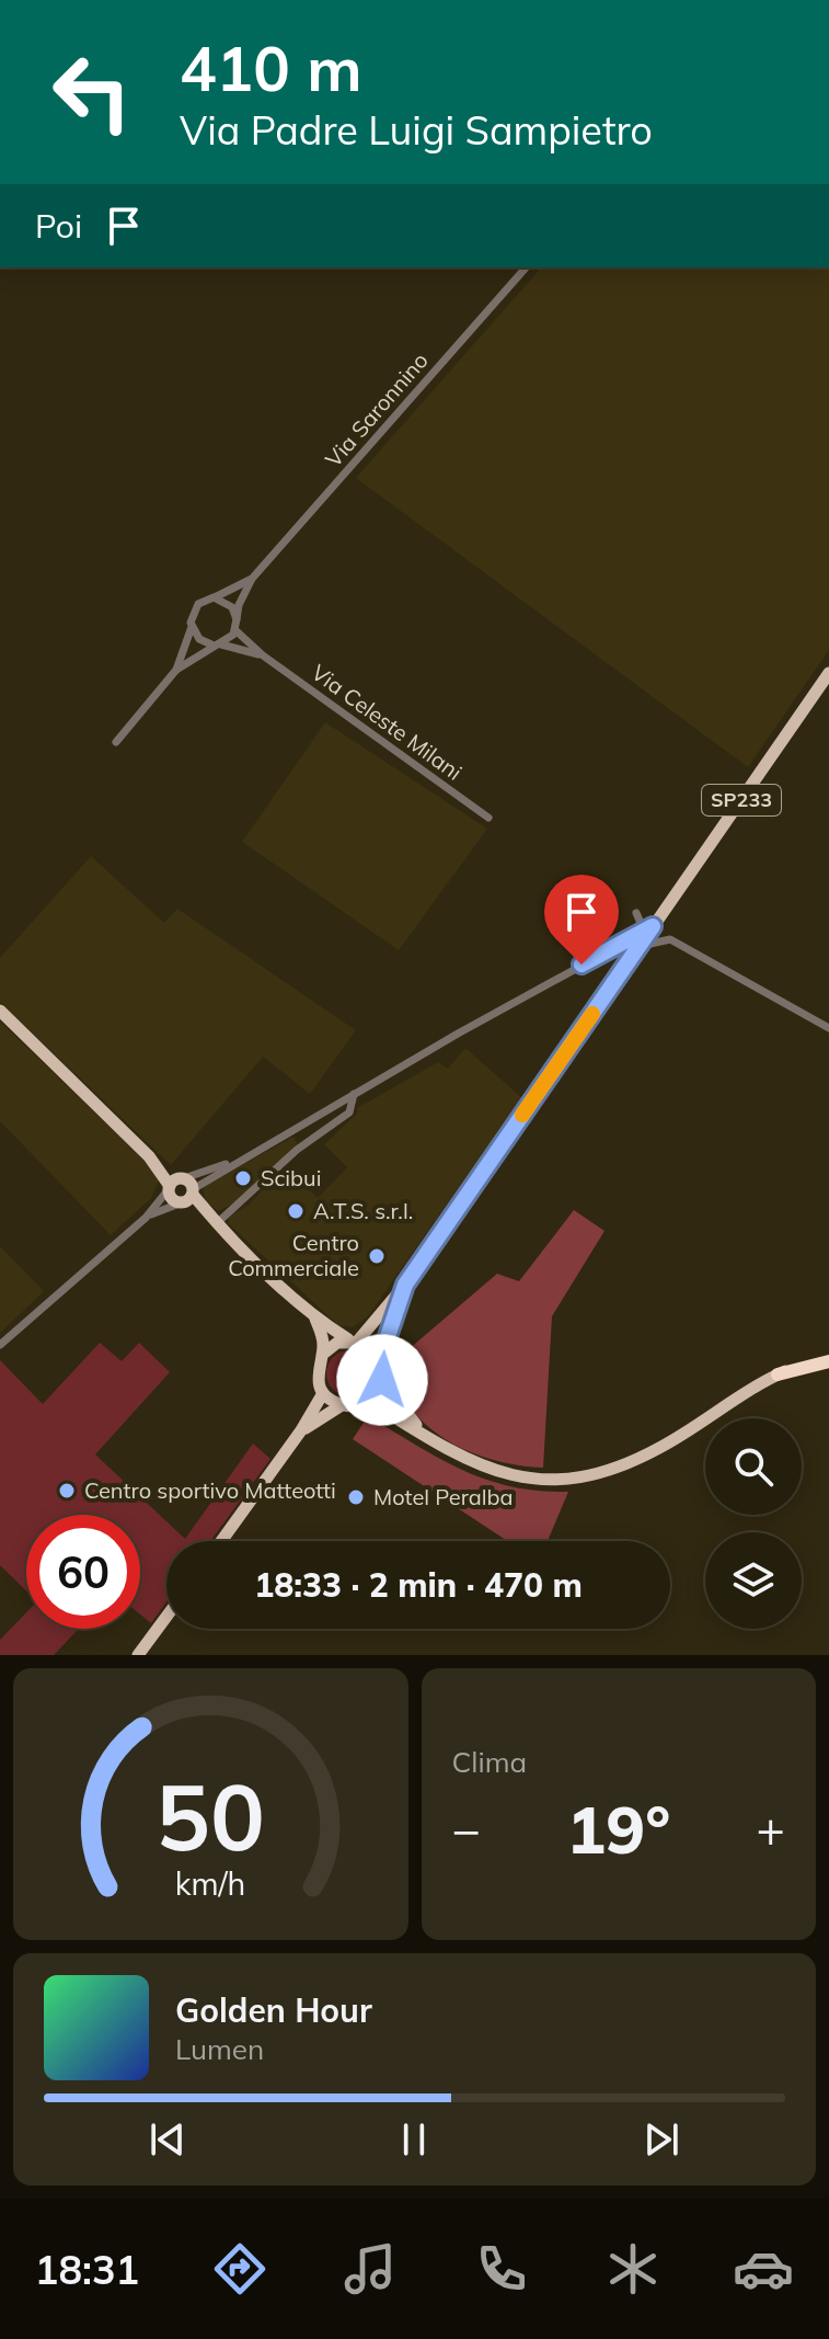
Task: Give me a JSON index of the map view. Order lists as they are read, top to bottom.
{
  "streets": {
    "main road": ["SP233"],
    "street": ["Via Saronnino", "Via Celeste Milani"]
  },
  "places": [
    "Scibui",
    "A.T.S. s.r.l.",
    "Centro Commerciale",
    "Centro sportivo Matteotti",
    "Motel Peralba"
  ],
  "page": {
    "turn": ["410 m", "Via Padre Luigi Sampietro"],
    "then": "Poi",
    "limit": "60",
    "trip": "18:33 · 2 min · 470 m",
    "tile": "Clima",
    "heat": ["−", "19°", "+"],
    "song": ["Golden Hour", "Lumen"],
    "tabs": "18:31",
    "gauge": ["50", "km/h"]
  }
}
